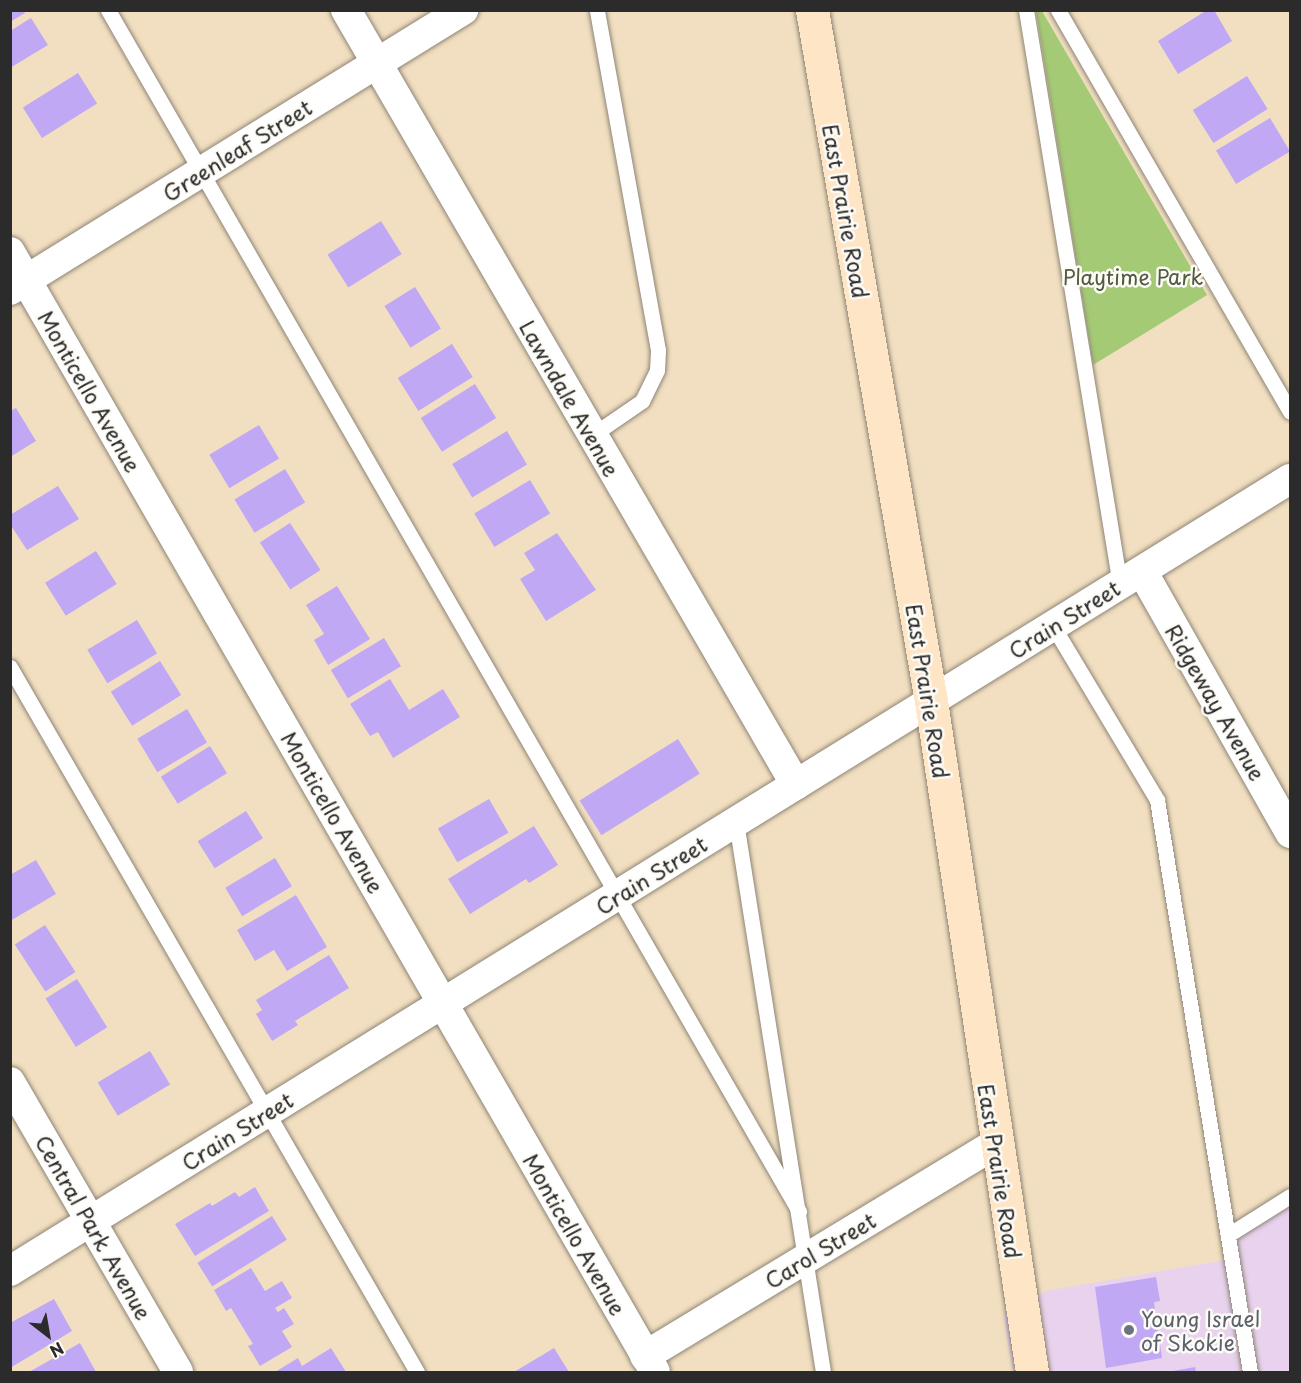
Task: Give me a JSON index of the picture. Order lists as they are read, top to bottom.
{
  "streets": {
    "street": [
      "Greenleaf Street",
      "East Prairie Road",
      "Monticello Avenue",
      "Lawndale Avenue",
      "Crain Street",
      "Ridgeway Avenue",
      "Central Park Avenue",
      "Carol Street"
    ]
  },
  "crossings": [
    ["Greenleaf Street", "Monticello Avenue"],
    ["Greenleaf Street", "Lawndale Avenue"],
    ["East Prairie Road", "Crain Street"],
    ["East Prairie Road", "Carol Street"],
    ["Monticello Avenue", "Crain Street"],
    ["Monticello Avenue", "Carol Street"],
    ["Lawndale Avenue", "Crain Street"],
    ["Crain Street", "Ridgeway Avenue"],
    ["Crain Street", "Central Park Avenue"]
  ],
  "parks": ["Playtime Park"],
  "places": ["Young Israel of Skokie"],
  "north": "bottom right"
}
